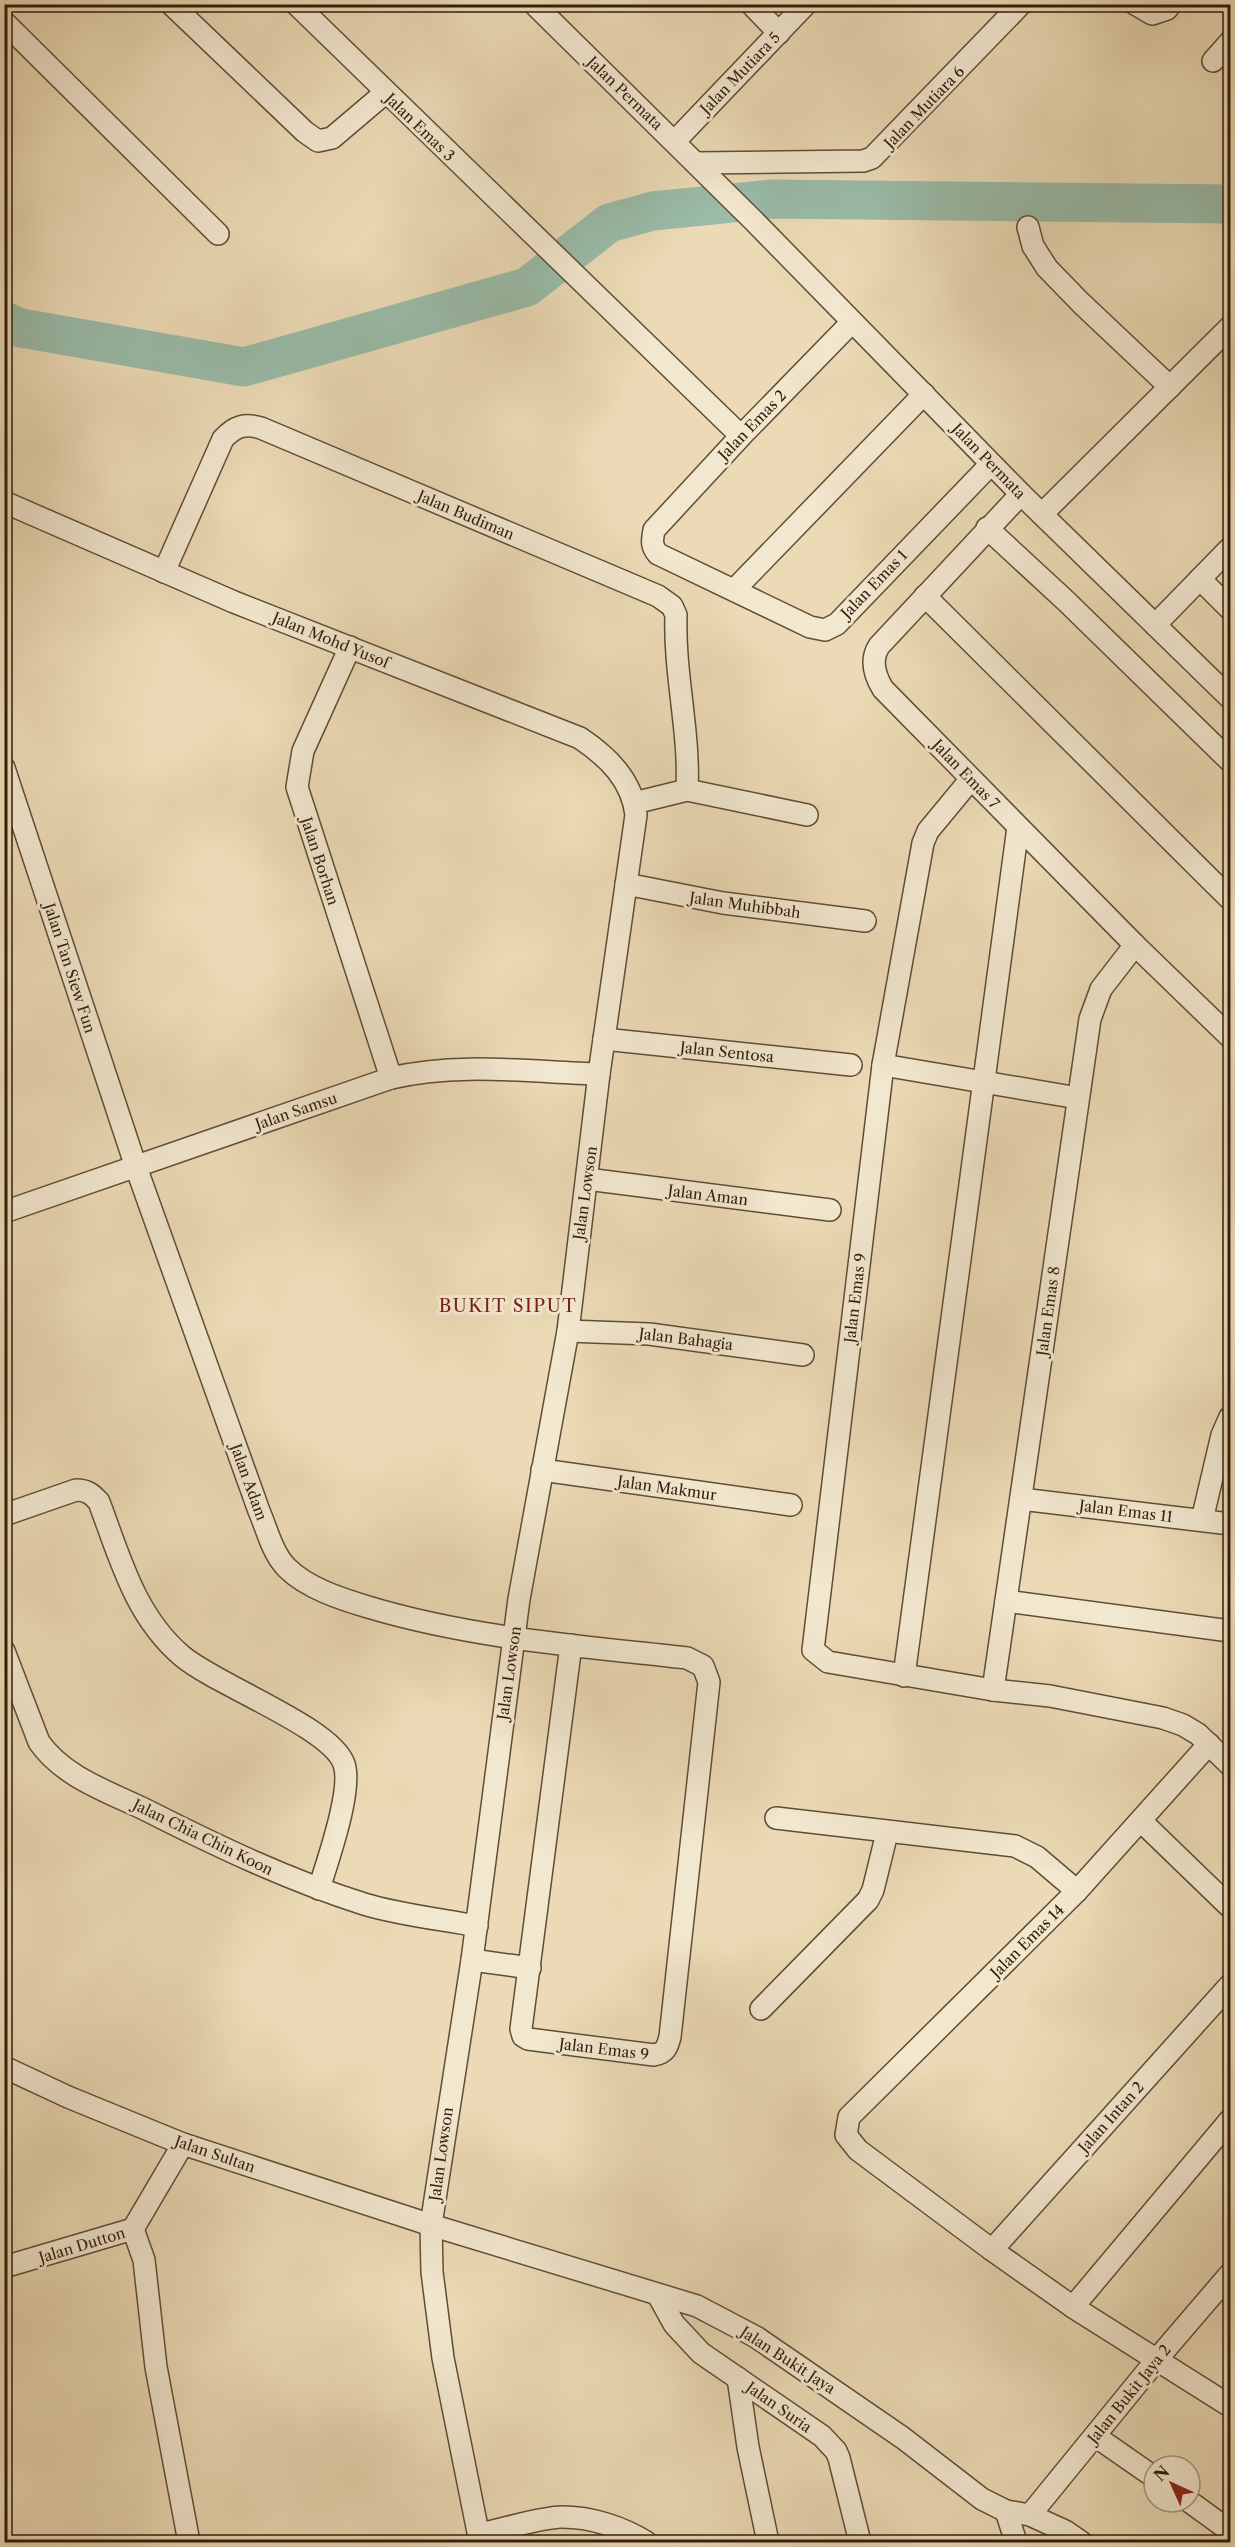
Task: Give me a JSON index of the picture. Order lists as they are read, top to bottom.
{
  "streets": {
    "street": [
      "Jalan Mutiara 5",
      "Jalan Permata",
      "Jalan Mutiara 6",
      "Jalan Emas 3",
      "Jalan Emas 2",
      "Jalan Budiman",
      "Jalan Emas 1",
      "Jalan Mohd Yusof",
      "Jalan Emas 7",
      "Jalan Borhan",
      "Jalan Muhibbah",
      "Jalan Tan Siew Fun",
      "Jalan Sentosa",
      "Jalan Samsu",
      "Jalan Lowson",
      "Jalan Aman",
      "Jalan Emas 9",
      "Jalan Emas 8",
      "Jalan Bahagia",
      "Jalan Adam",
      "Jalan Makmur",
      "Jalan Emas 11",
      "Jalan Chia Chin Koon",
      "Jalan Emas 14",
      "Jalan Intan 2",
      "Jalan Sultan",
      "Jalan Dutton",
      "Jalan Bukit Jaya",
      "Jalan Bukit Jaya 2",
      "Jalan Suria"
    ]
  },
  "crossings": [
    ["Jalan Mutiara 5", "Jalan Permata"],
    ["Jalan Permata", "Jalan Mutiara 6"],
    ["Jalan Permata", "Jalan Emas 2"],
    ["Jalan Permata", "Jalan Emas 1"],
    ["Jalan Permata", "Jalan Emas 7"],
    ["Jalan Emas 3", "Jalan Emas 2"],
    ["Jalan Emas 2", "Jalan Emas 1"],
    ["Jalan Budiman", "Jalan Mohd Yusof"],
    ["Jalan Mohd Yusof", "Jalan Borhan"],
    ["Jalan Mohd Yusof", "Jalan Lowson"],
    ["Jalan Emas 7", "Jalan Emas 9"],
    ["Jalan Emas 7", "Jalan Emas 8"],
    ["Jalan Borhan", "Jalan Samsu"],
    ["Jalan Muhibbah", "Jalan Lowson"],
    ["Jalan Tan Siew Fun", "Jalan Samsu"],
    ["Jalan Tan Siew Fun", "Jalan Adam"],
    ["Jalan Sentosa", "Jalan Lowson"],
    ["Jalan Samsu", "Jalan Lowson"],
    ["Jalan Samsu", "Jalan Adam"],
    ["Jalan Lowson", "Jalan Aman"],
    ["Jalan Lowson", "Jalan Emas 9"],
    ["Jalan Lowson", "Jalan Bahagia"],
    ["Jalan Lowson", "Jalan Adam"],
    ["Jalan Lowson", "Jalan Makmur"],
    ["Jalan Lowson", "Jalan Chia Chin Koon"],
    ["Jalan Lowson", "Jalan Sultan"],
    ["Jalan Lowson", "Jalan Bukit Jaya"],
    ["Jalan Emas 9", "Jalan Emas 8"],
    ["Jalan Emas 9", "Jalan Adam"],
    ["Jalan Emas 9", "Jalan Emas 14"],
    ["Jalan Emas 8", "Jalan Emas 11"],
    ["Jalan Emas 14", "Jalan Intan 2"],
    ["Jalan Sultan", "Jalan Dutton"],
    ["Jalan Sultan", "Jalan Bukit Jaya"],
    ["Jalan Bukit Jaya", "Jalan Bukit Jaya 2"],
    ["Jalan Bukit Jaya", "Jalan Suria"]
  ],
  "districts": ["BUKIT SIPUT"],
  "north": "top left"
}
